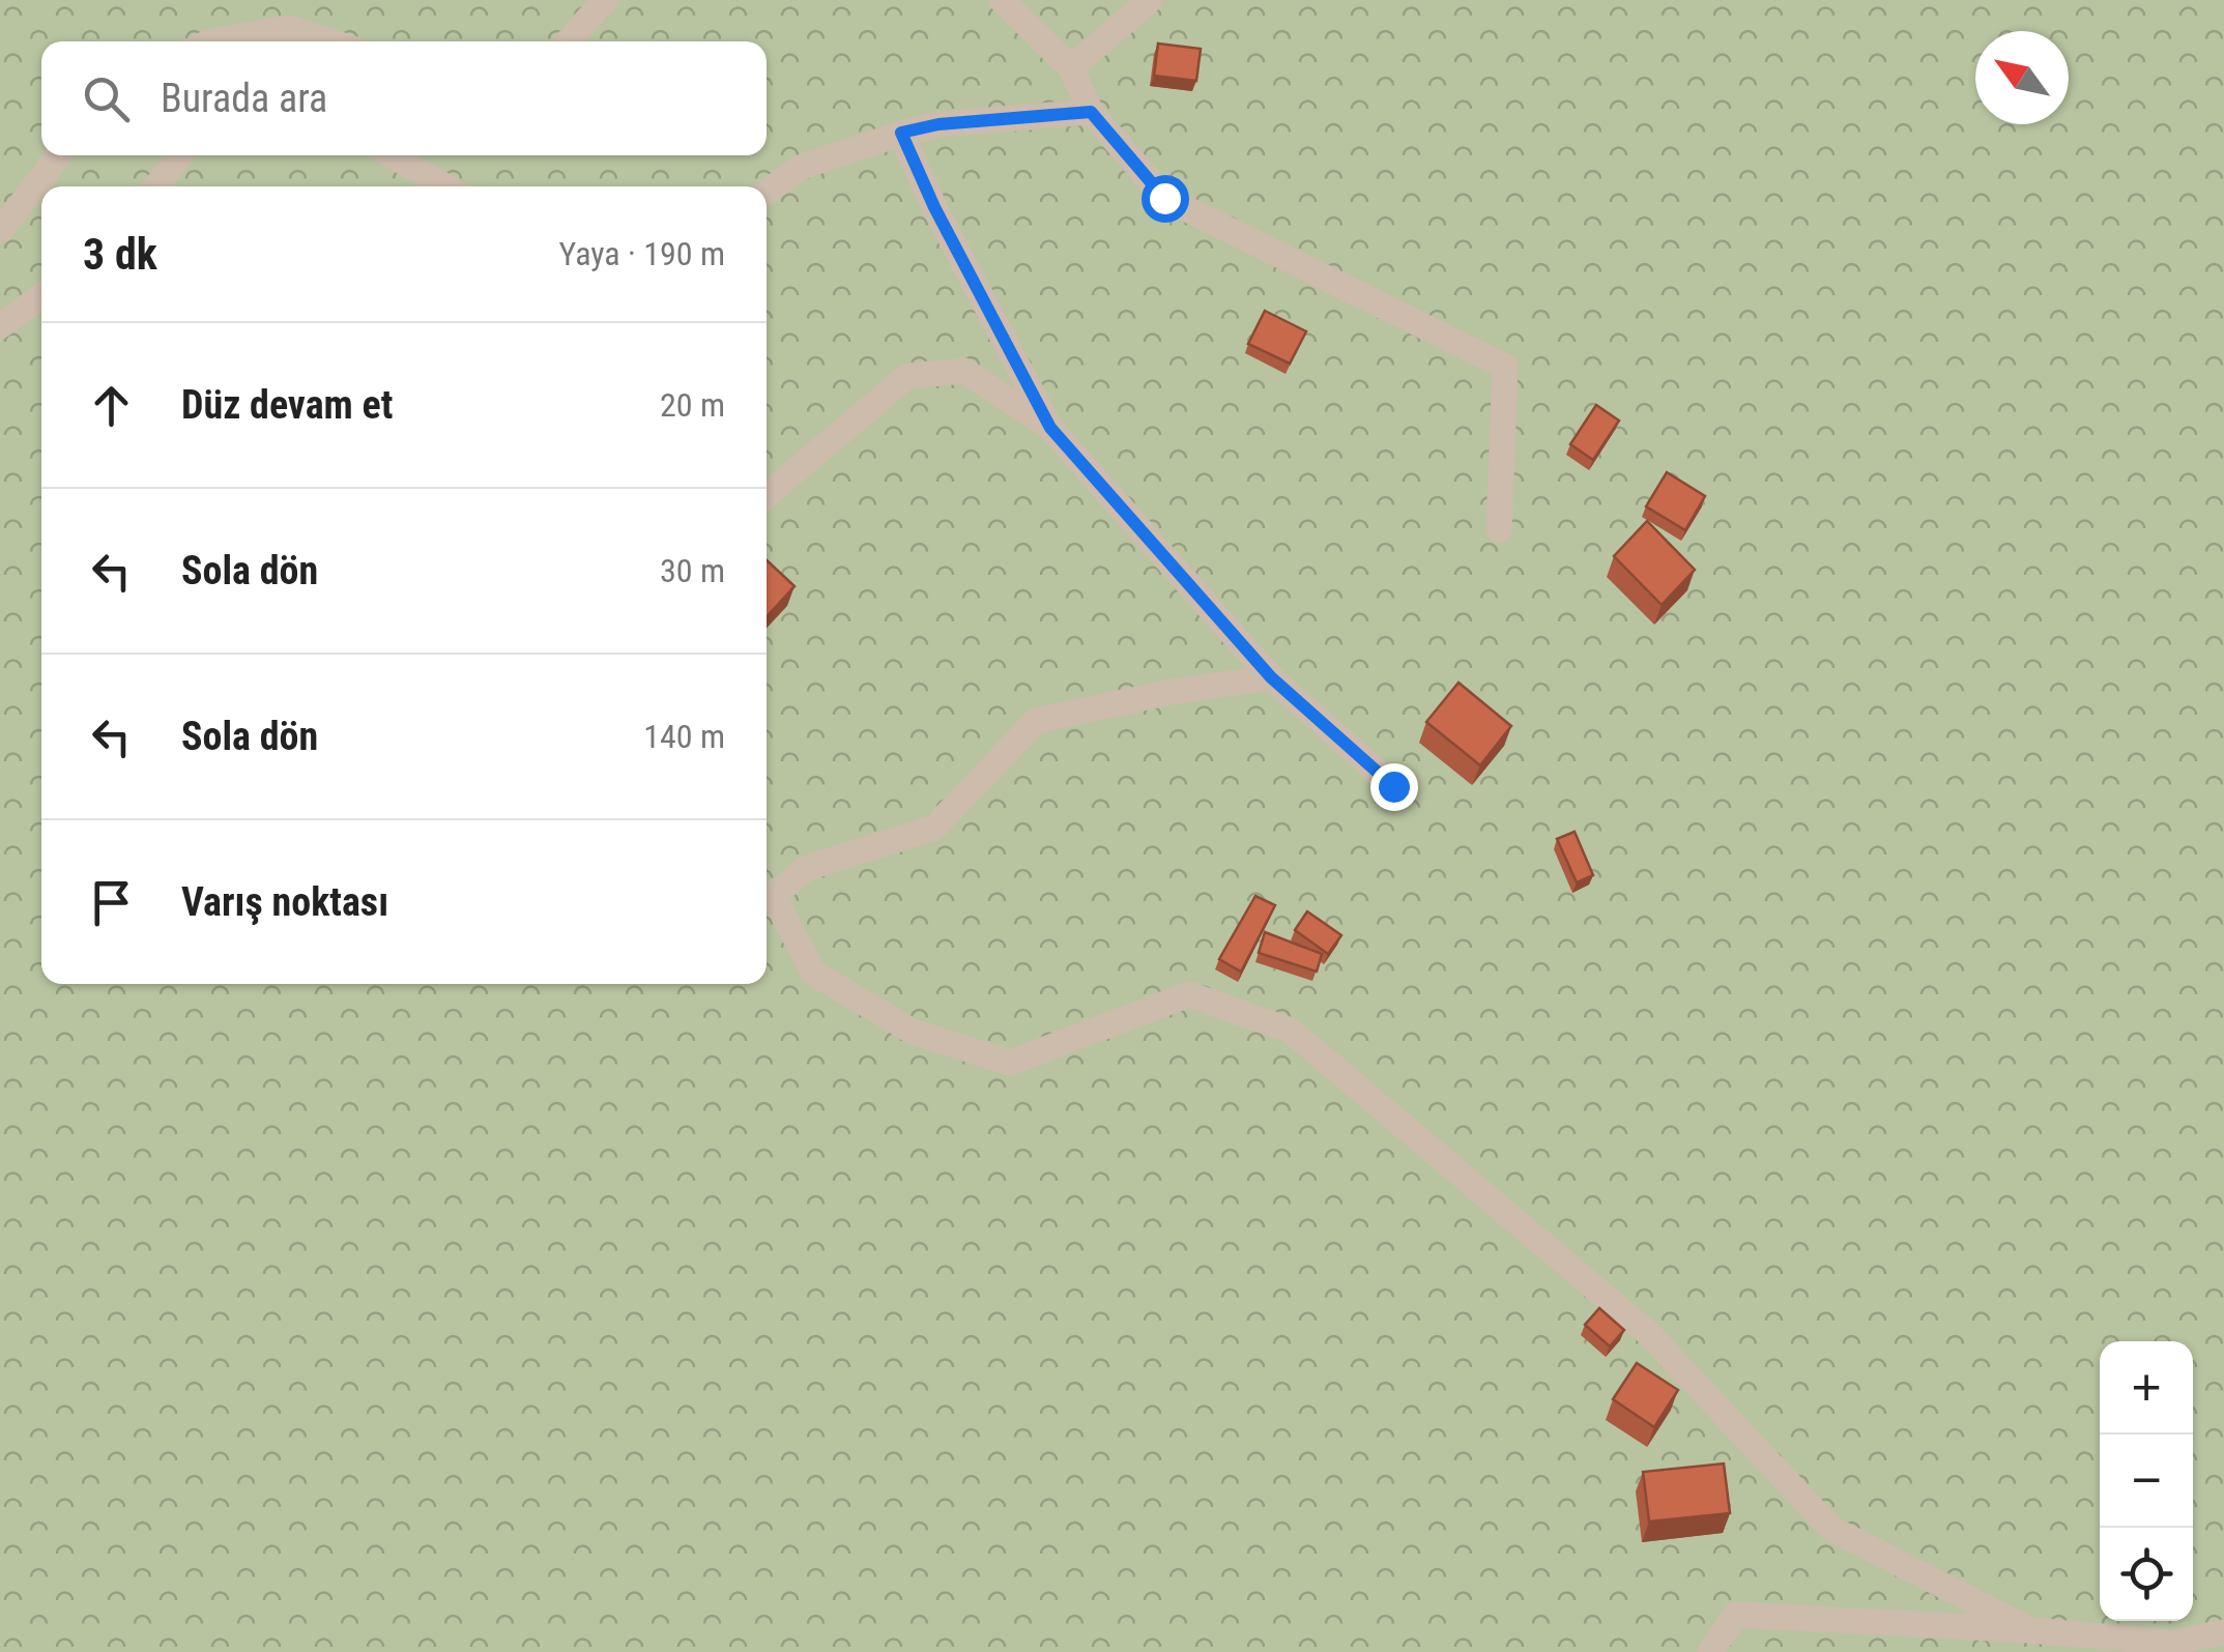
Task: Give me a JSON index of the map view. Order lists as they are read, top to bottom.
{
  "north": "top left",
  "page": {
    "search": "Burada ara",
    "heading": ["3 dk", "Yaya · 190 m"],
    "list": [
      ["Düz devam et", "20 m"],
      ["Sola dön", "30 m"],
      ["Sola dön", "140 m"],
      "Varış noktası"
    ],
    "map_buttons": ["+", "−"]
  }
}
